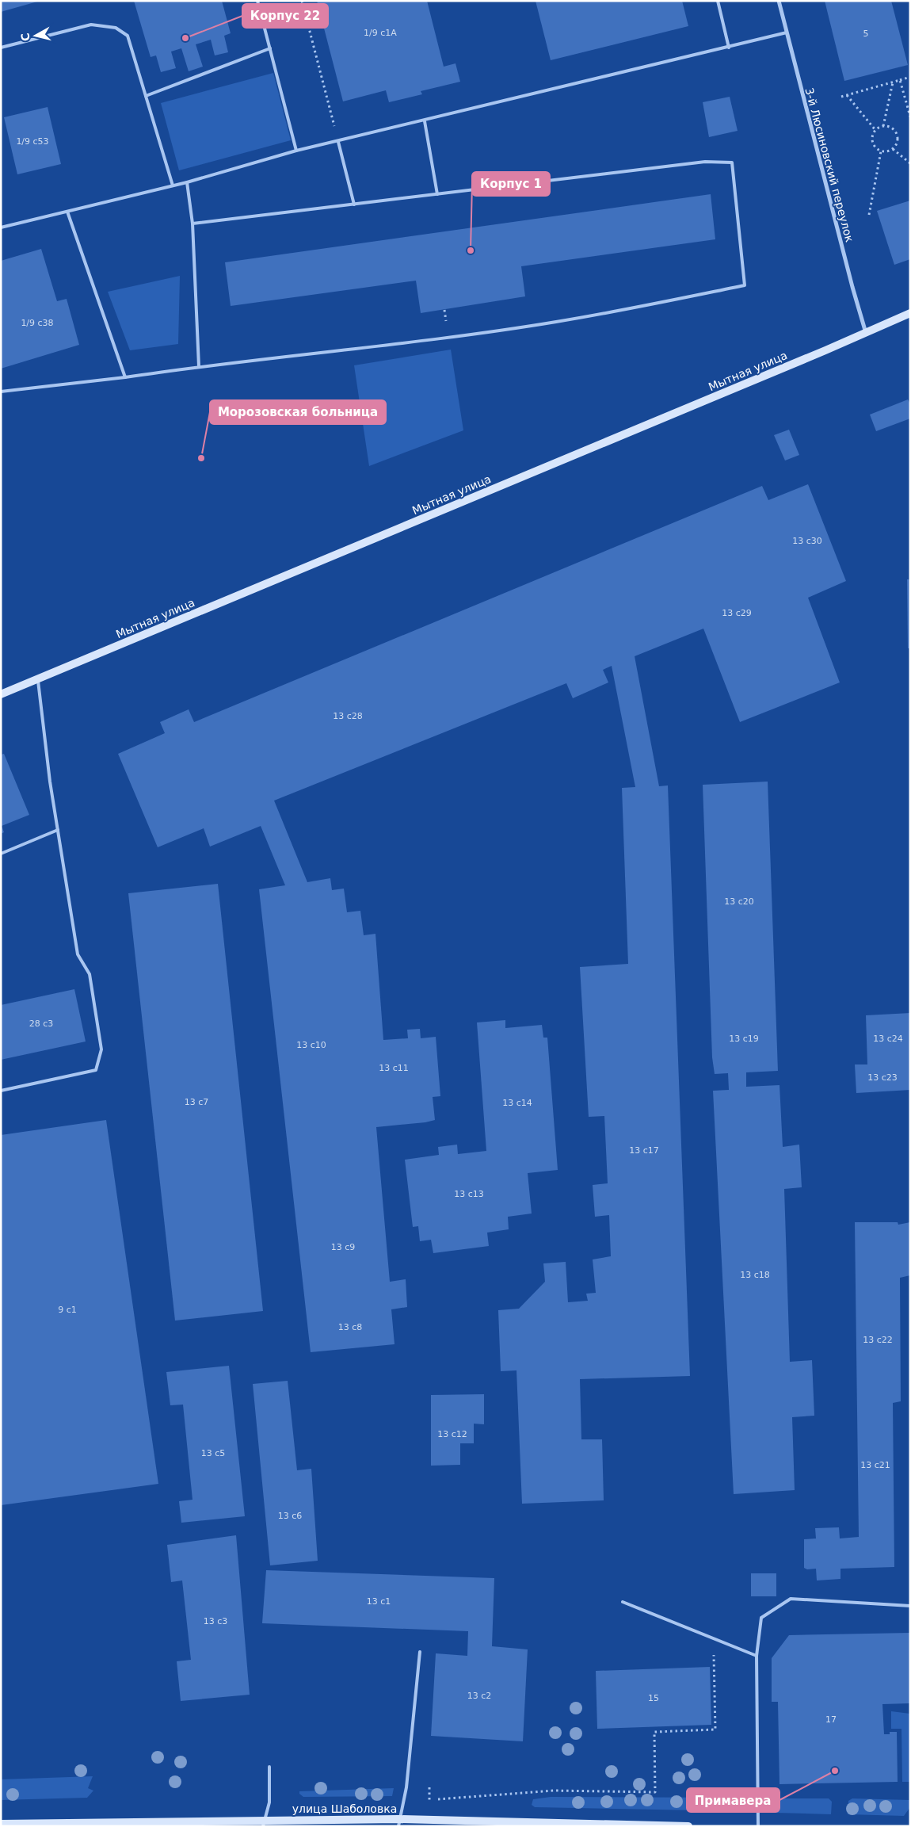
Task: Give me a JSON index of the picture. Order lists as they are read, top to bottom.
{
  "streets": {
    "main road": ["Мытная улица", "улица Шаболовка"],
    "street": ["3-й Люсиновский переулок"]
  },
  "crossings": [
    ["3-й Люсиновский переулок", "Мытная улица"]
  ],
  "places": [
    "Корпус 22",
    "Корпус 1",
    "Морозовская больница",
    "Примавера"
  ],
  "house_numbers": [
    "1/9 с1А",
    "5",
    "1/9 с53",
    "1/9 с38",
    "13 с30",
    "13 с29",
    "13 с28",
    "13 с20",
    "28 с3",
    "13 с19",
    "13 с24",
    "13 с10",
    "13 с11",
    "13 с23",
    "13 с7",
    "13 с14",
    "13 с17",
    "13 с13",
    "13 с9",
    "13 с18",
    "9 с1",
    "13 с8",
    "13 с22",
    "13 с12",
    "13 с5",
    "13 с21",
    "13 с6",
    "13 с1",
    "13 с3",
    "13 с2",
    "15",
    "17"
  ],
  "north": "left"
}
